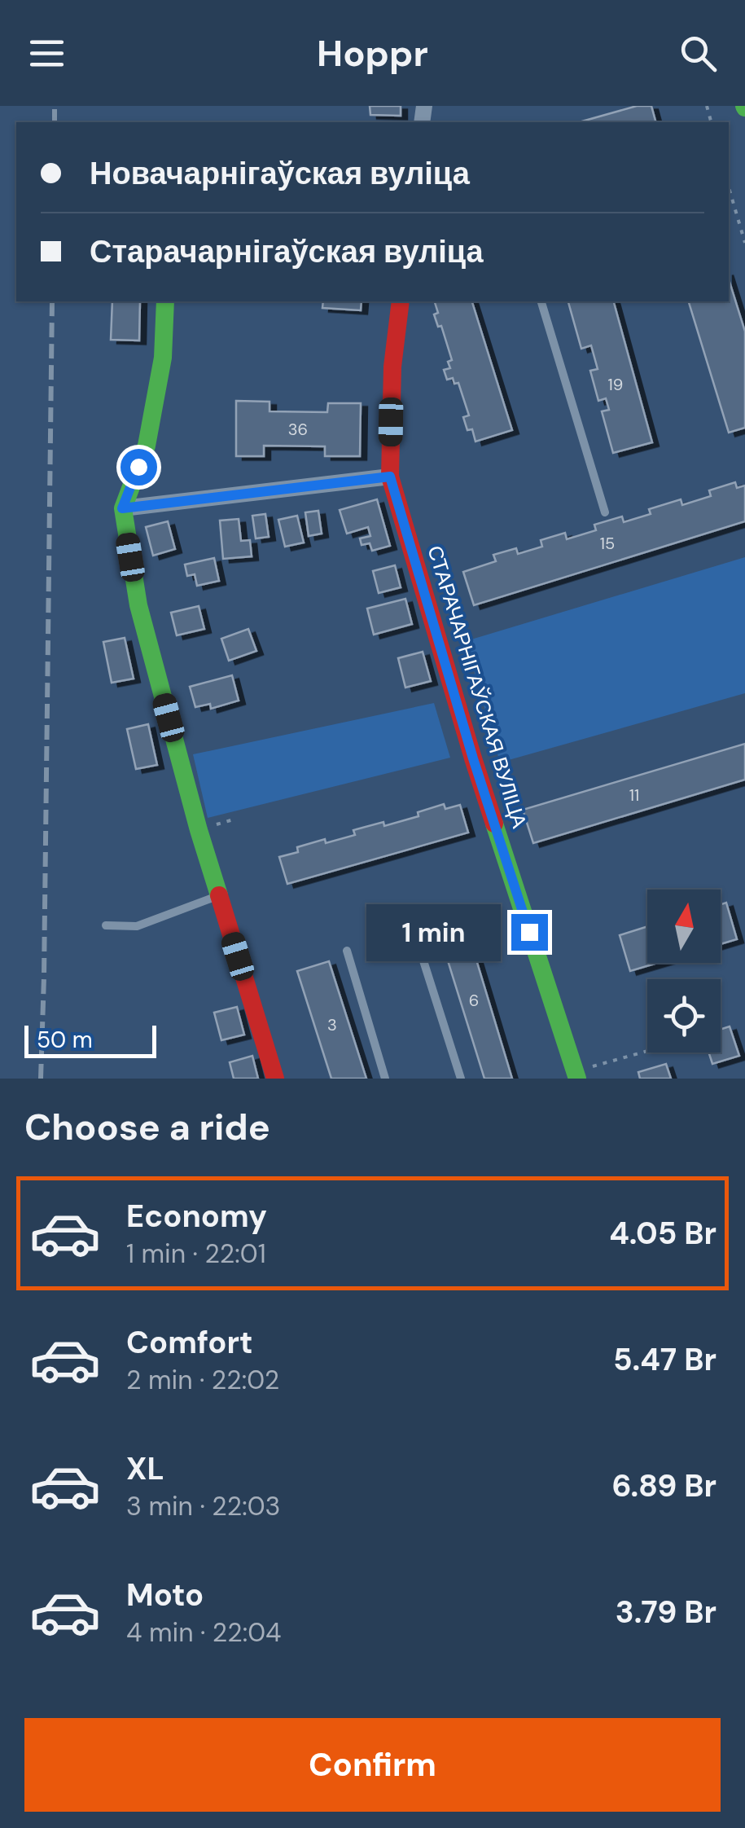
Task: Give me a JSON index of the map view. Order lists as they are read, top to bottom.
{
  "streets": {
    "street": ["СТАРАЧАРНІГАЎСКАЯ ВУЛІЦА"]
  },
  "house_numbers": [
    "19",
    "36",
    "15",
    "11",
    "6",
    "3"
  ],
  "scale_bar": "50 m",
  "north": "top",
  "page": {
    "header": "Hoppr",
    "banner": ["Новачарнігаўская вуліца", "Старачарнігаўская вуліца"],
    "bubble": "1 min",
    "scale": "50 m",
    "heading": "Choose a ride",
    "list": [
      {
        "name": "Economy",
        "note": "1 min · 22:01",
        "value": "4.05 Br"
      },
      {
        "name": "Comfort",
        "note": "2 min · 22:02",
        "value": "5.47 Br"
      },
      {
        "name": "XL",
        "note": "3 min · 22:03",
        "value": "6.89 Br"
      },
      {
        "name": "Moto",
        "note": "4 min · 22:04",
        "value": "3.79 Br"
      }
    ],
    "buttons": "Confirm"
  }
}
